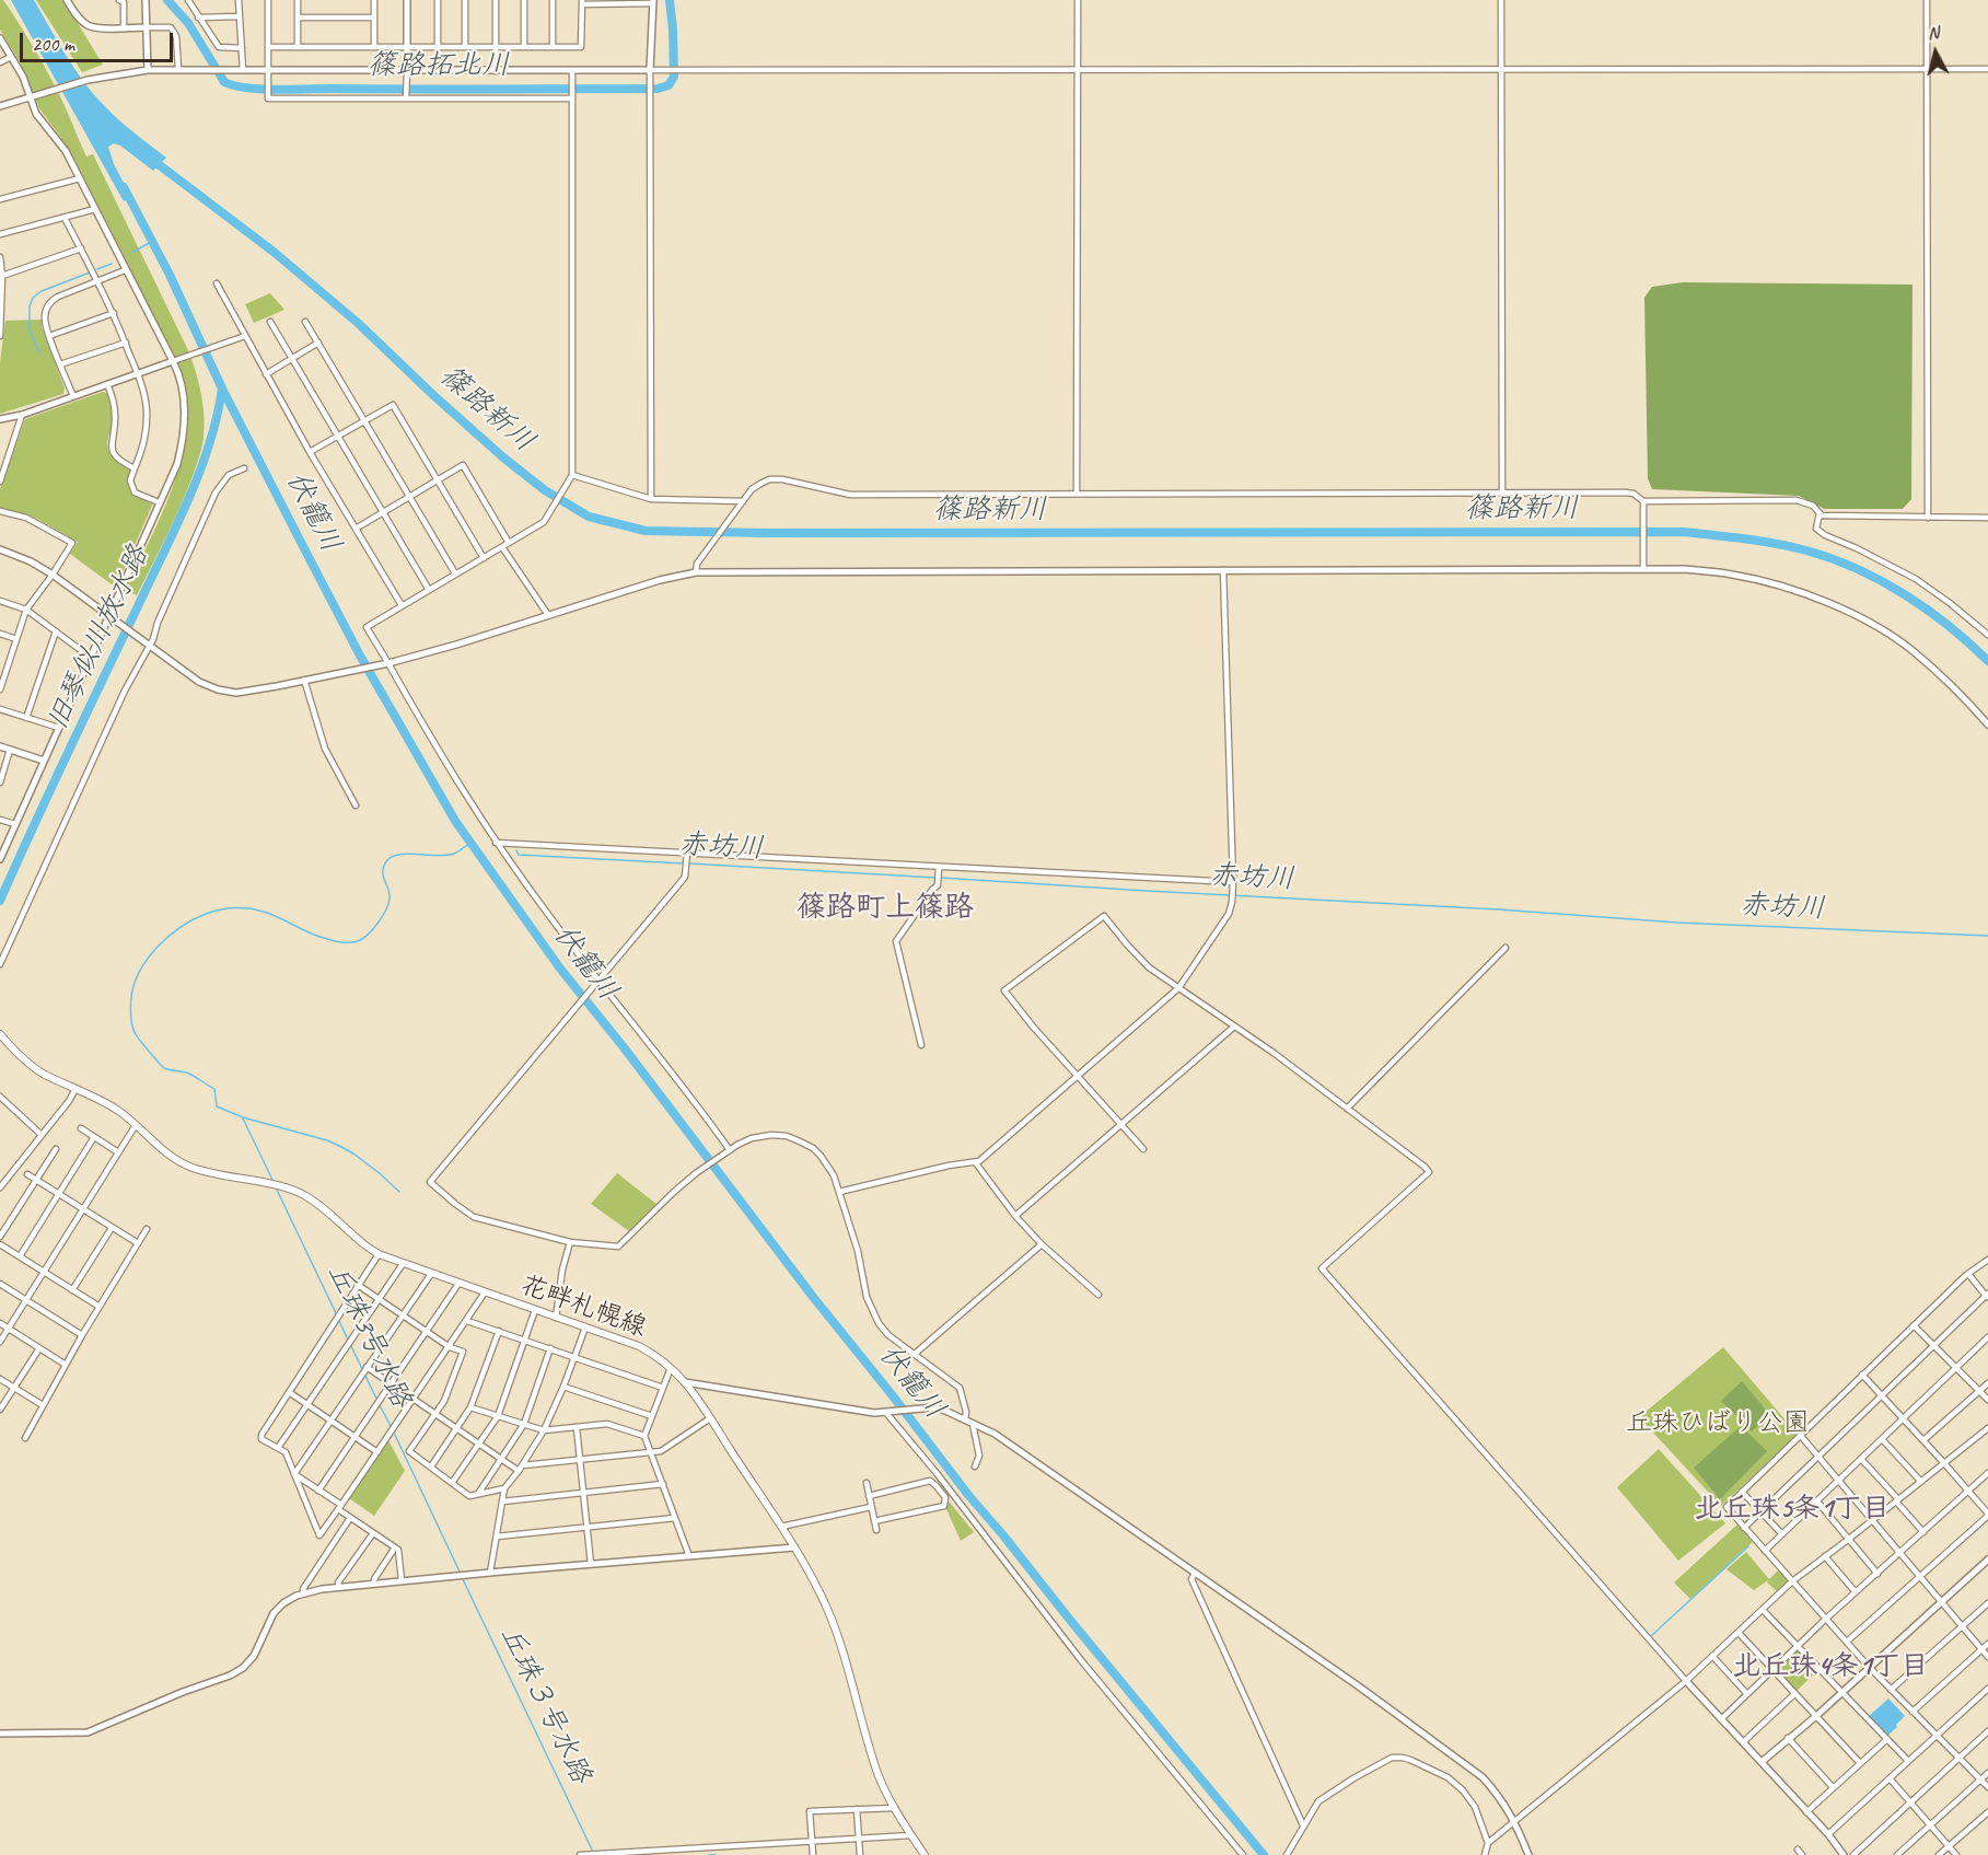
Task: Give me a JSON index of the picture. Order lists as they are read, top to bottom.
{
  "streets": {
    "main road": ["花畔札幌線"]
  },
  "districts": ["篠路町上篠路", "北丘珠5条1丁目", "北丘珠4条1丁目"],
  "water": [
    "篠路拓北川",
    "篠路新川",
    "伏籠川",
    "旧琴似川放水路",
    "赤坊川",
    "丘珠3号水路",
    "丘珠３号水路"
  ],
  "parks": ["丘珠ひばり公園"],
  "scale_bar": "200 m",
  "north": "top"
}
